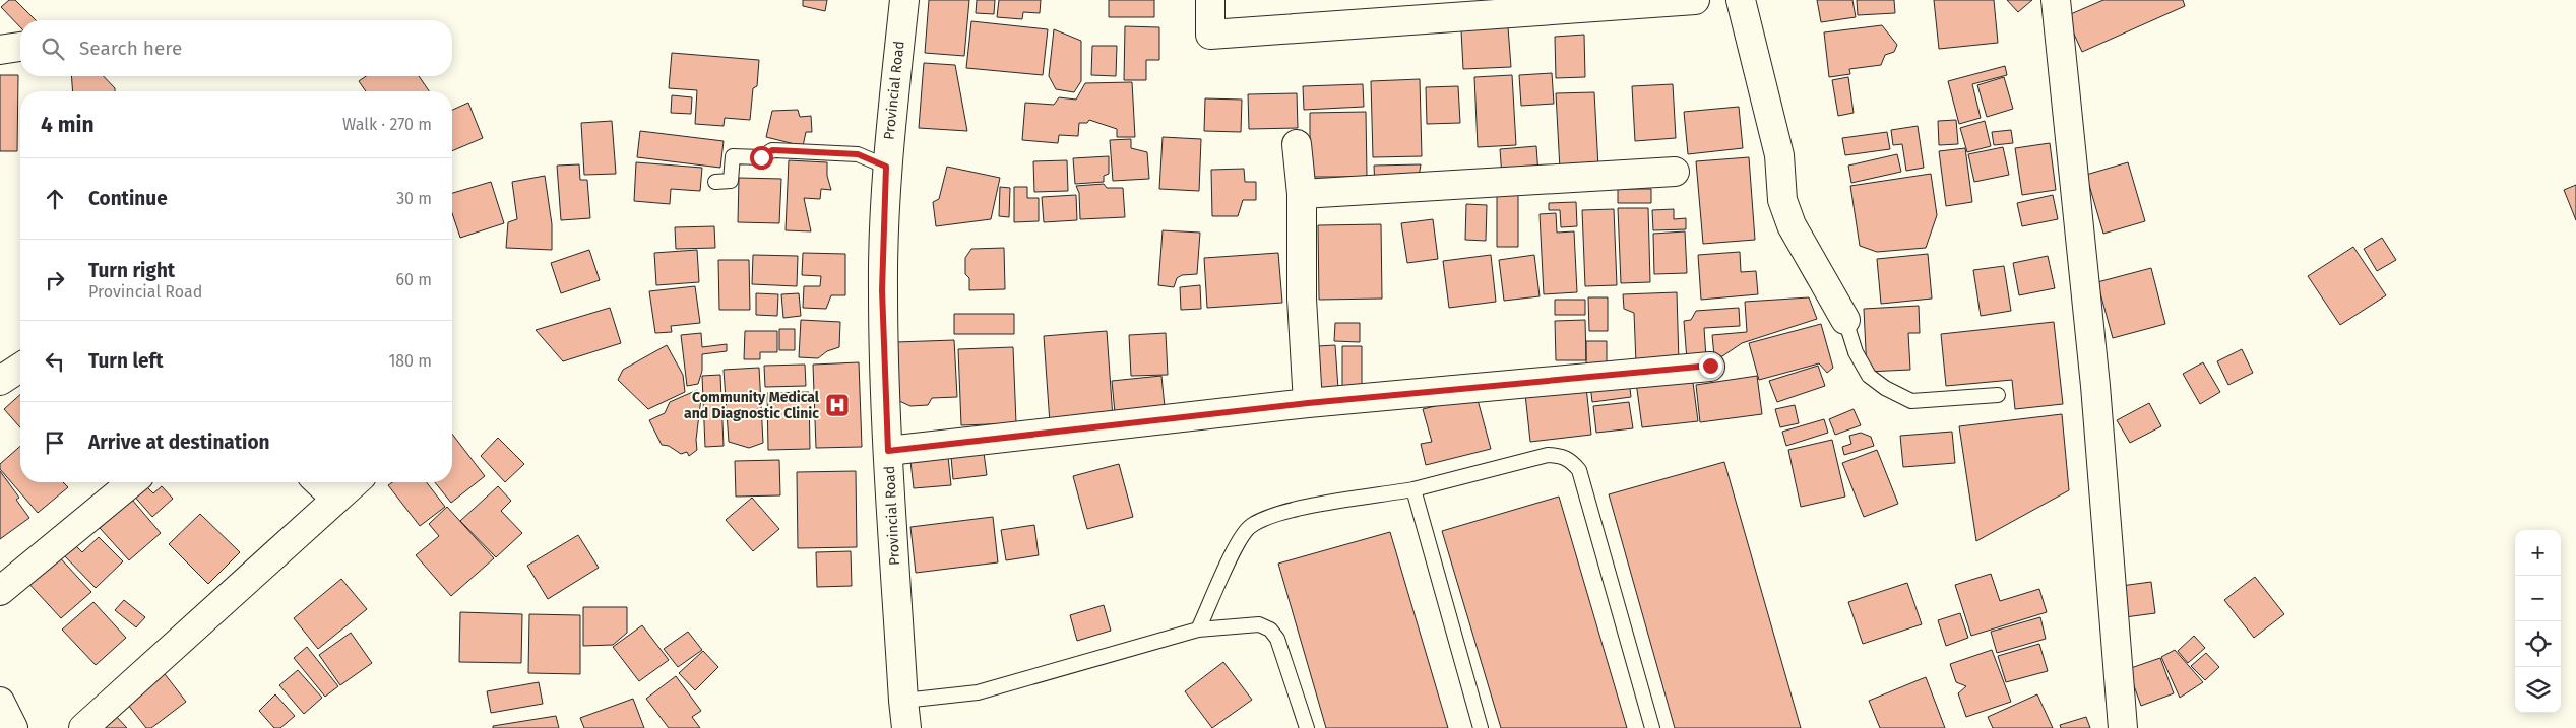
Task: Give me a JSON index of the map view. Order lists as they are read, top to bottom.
{
  "streets": {
    "street": ["Provincial Road"]
  },
  "places": {
    "hospital": ["Community Medical and Diagnostic Clinic"]
  },
  "page": {
    "search": "Search here",
    "heading": ["4 min", "Walk · 270 m"],
    "list": [
      ["Continue", "30 m"],
      ["Turn right", "Provincial Road", "60 m"],
      ["Turn left", "180 m"],
      "Arrive at destination"
    ],
    "map_buttons": ["+", "−"]
  }
}
